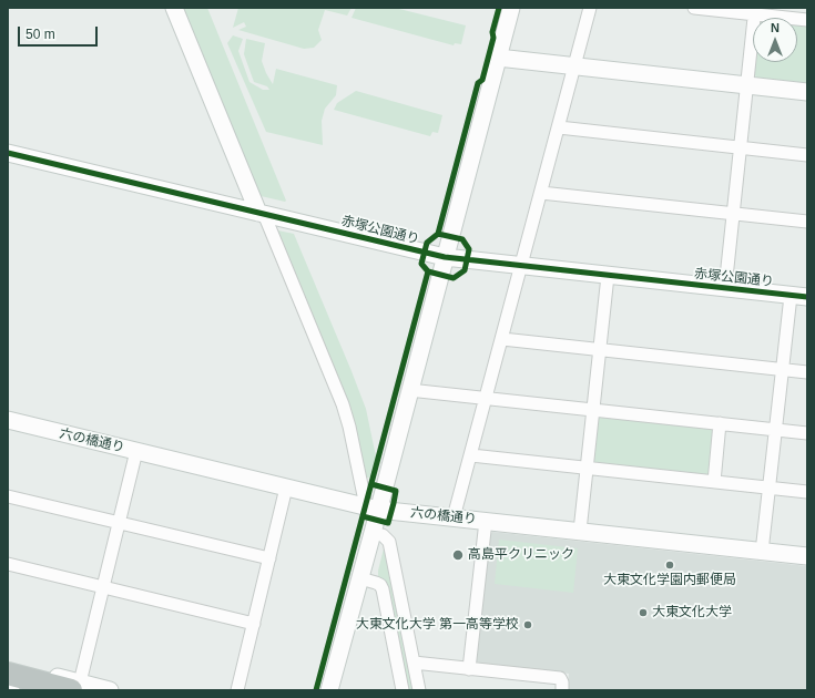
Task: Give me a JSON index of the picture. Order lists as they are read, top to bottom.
{
  "streets": {
    "street": ["赤塚公園通り", "六の橋通り"]
  },
  "places": [
    "高島平クリニック",
    "大東文化学園内郵便局",
    "大東文化大学",
    "大東文化大学 第一高等学校"
  ],
  "scale_bar": "50 m",
  "north": "top"
}
